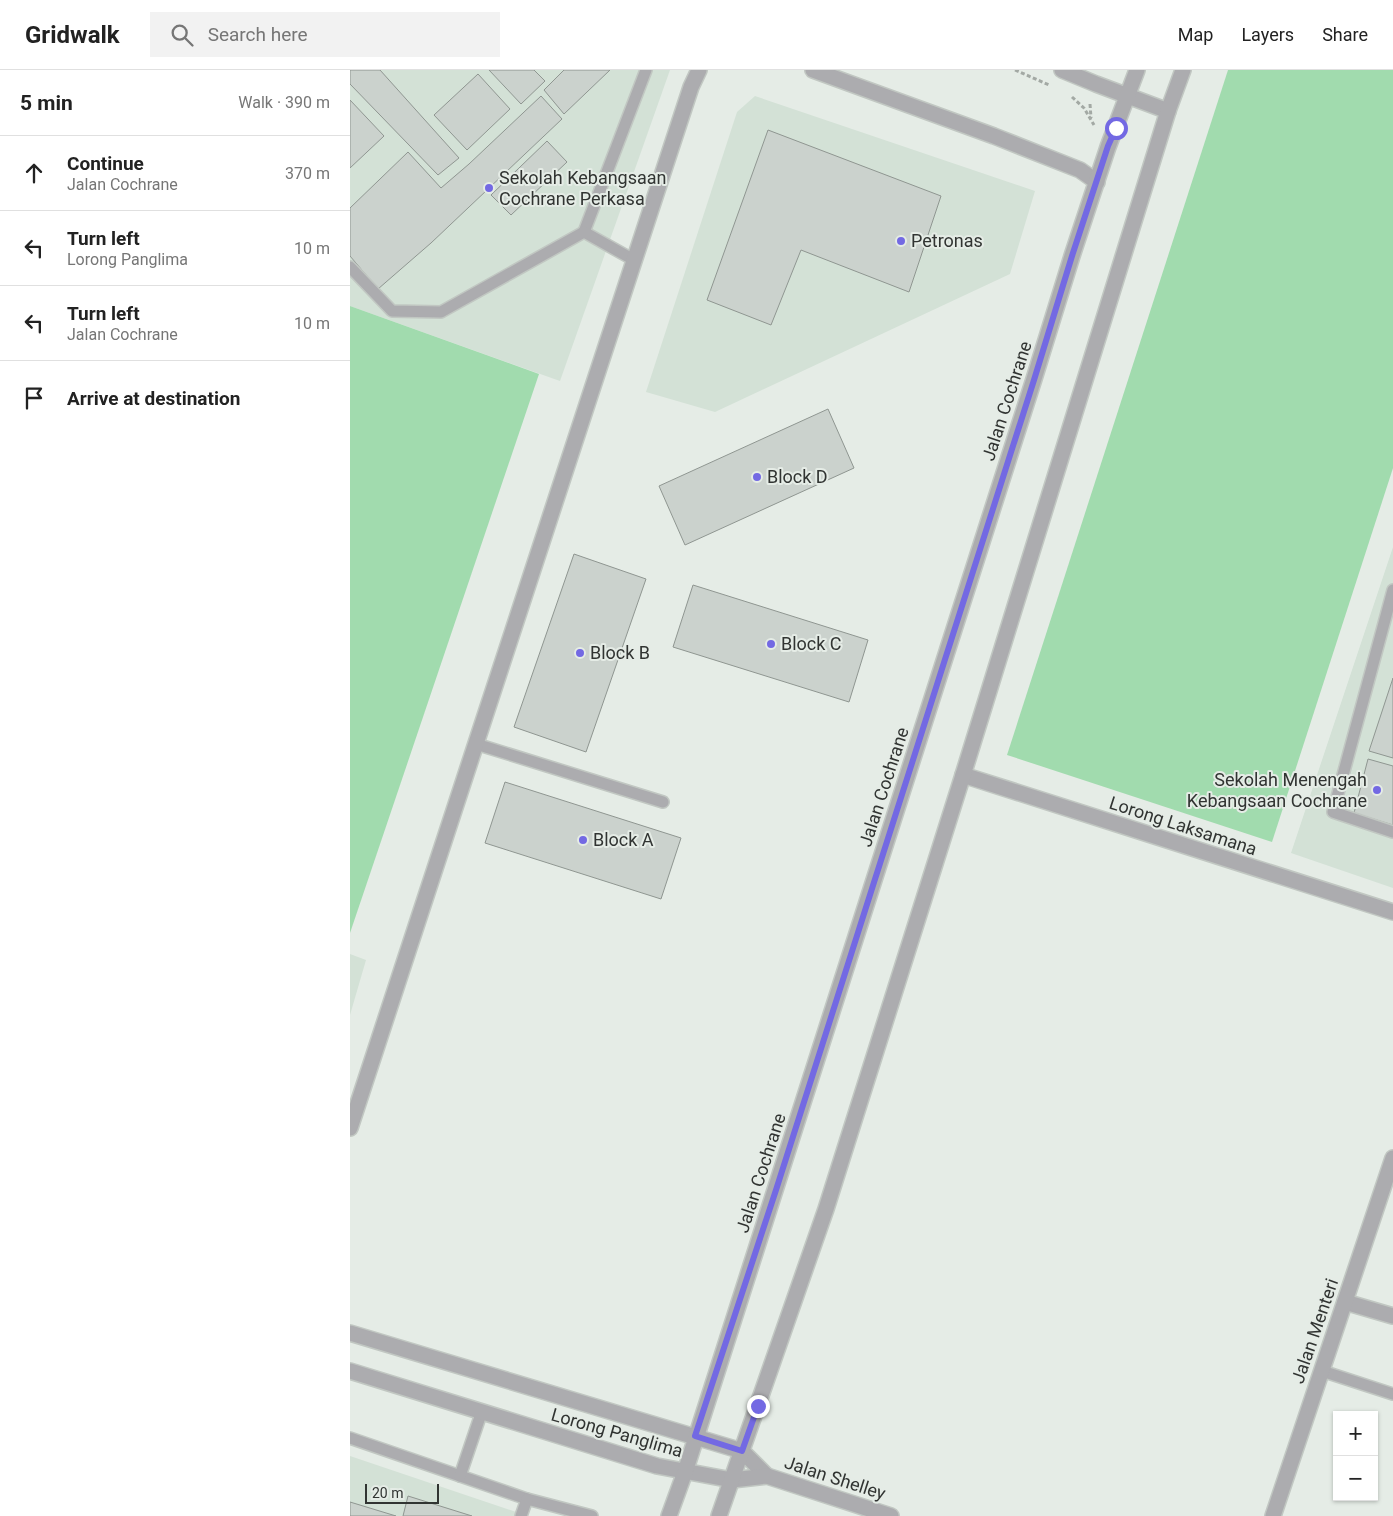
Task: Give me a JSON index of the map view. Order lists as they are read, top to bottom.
{
  "streets": {
    "street": [
      "Jalan Cochrane",
      "Lorong Laksamana",
      "Jalan Menteri",
      "Lorong Panglima",
      "Jalan Shelley"
    ]
  },
  "crossings": [
    ["Jalan Cochrane", "Lorong Panglima"],
    ["Lorong Panglima", "Jalan Shelley"]
  ],
  "places": [
    "Sekolah Kebangsaan Cochrane Perkasa",
    "Petronas",
    "Block D",
    "Block C",
    "Block B",
    "Sekolah Menengah Kebangsaan Cochrane",
    "Block A"
  ],
  "scale_bar": "20 m",
  "page": {
    "header": "Gridwalk",
    "search": "Search here",
    "nav": ["Map", "Layers", "Share"],
    "heading": ["5 min", "Walk · 390 m"],
    "list": [
      ["Continue", "Jalan Cochrane", "370 m"],
      ["Turn left", "Lorong Panglima", "10 m"],
      ["Turn left", "Jalan Cochrane", "10 m"],
      "Arrive at destination"
    ],
    "map_buttons": ["+", "−"],
    "scale": "20 m"
  }
}
